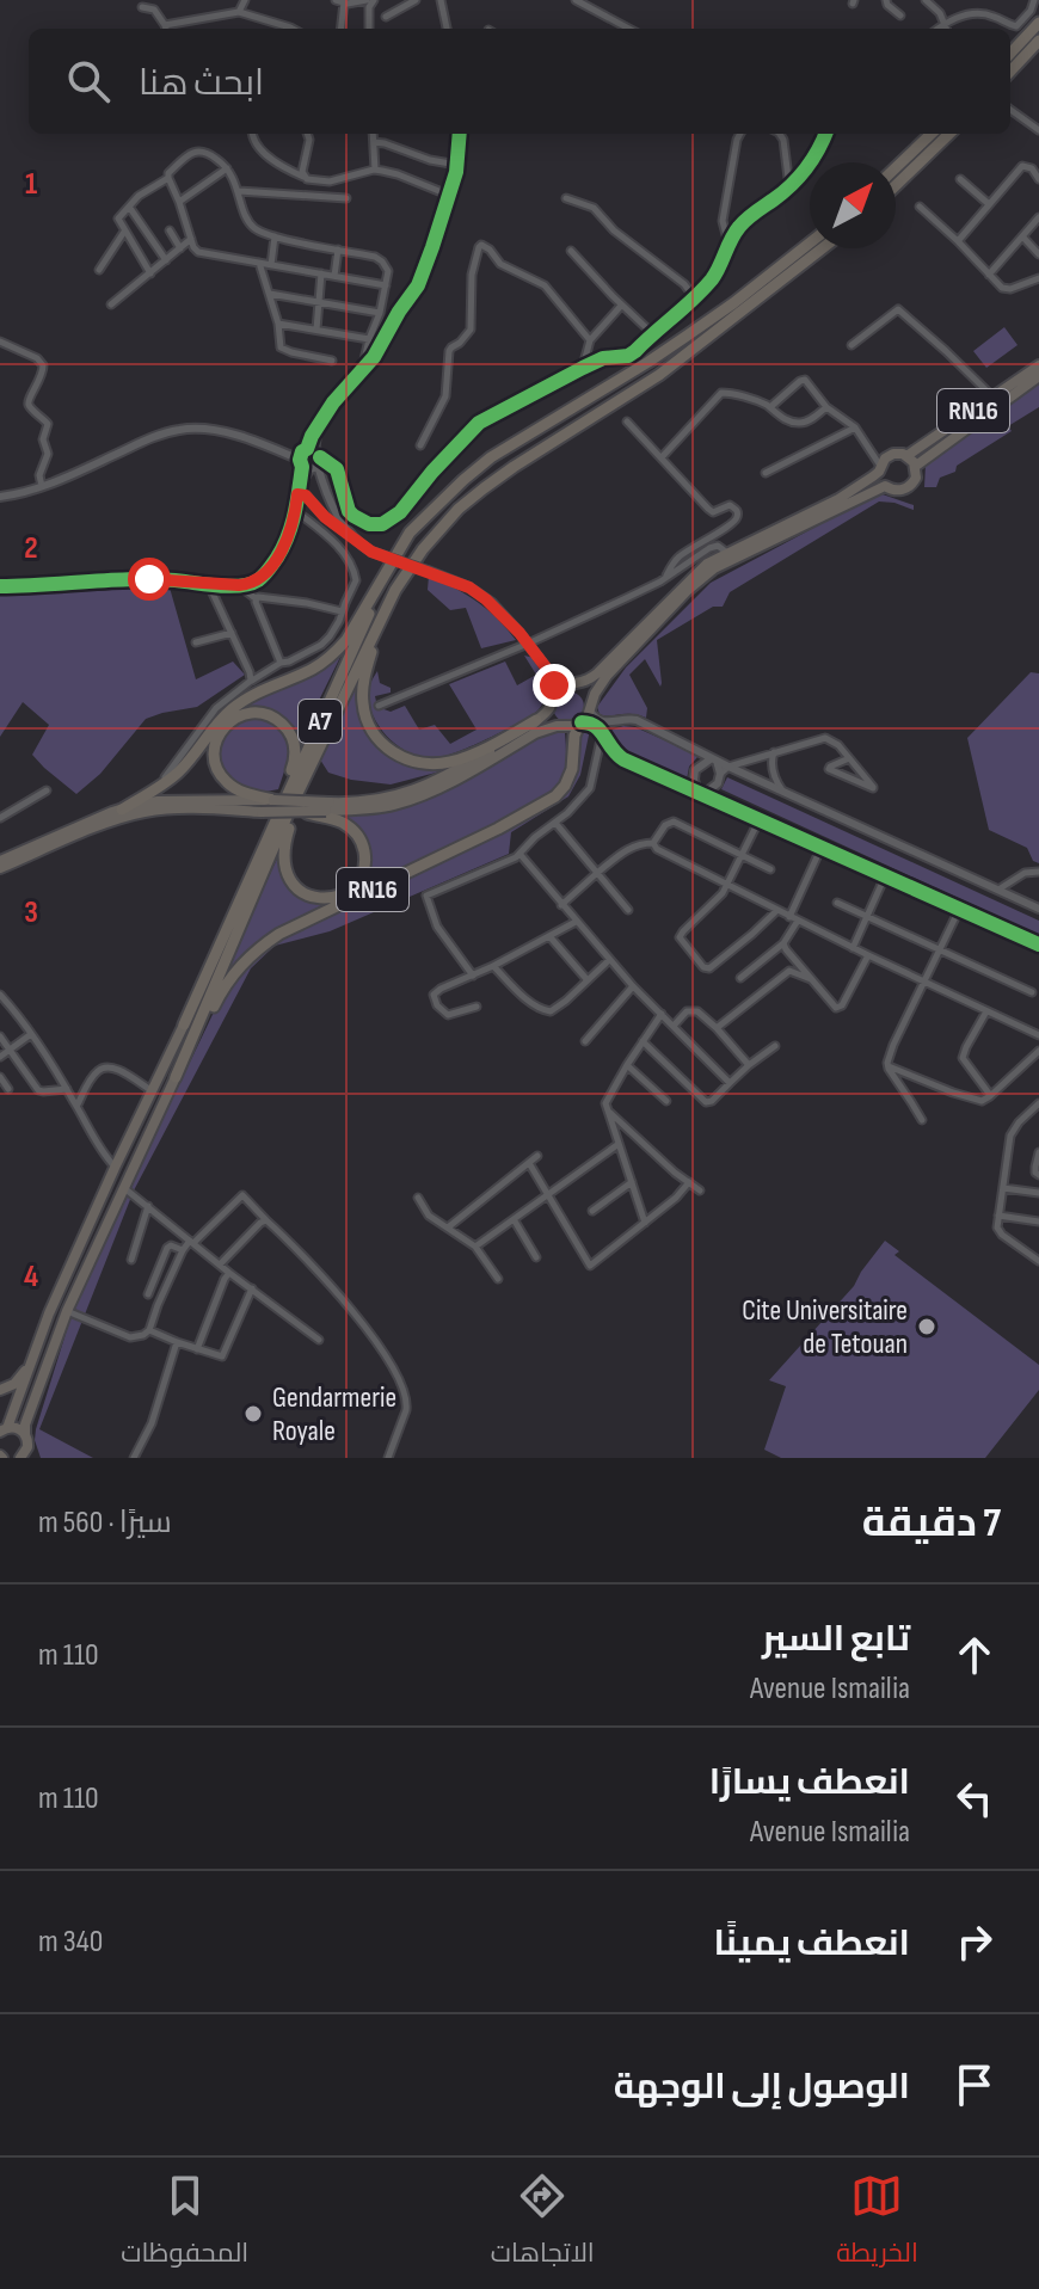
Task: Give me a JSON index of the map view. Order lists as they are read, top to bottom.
{
  "streets": {
    "highway": ["RN16", "A7"]
  },
  "crossings": [
    ["RN16", "A7"]
  ],
  "places": ["Cite Universitaire de Tetouan", "Gendarmerie Royale"],
  "north": "top right",
  "page": {
    "search": "ابحث هنا",
    "heading": ["7 دقيقة", "سيرًا · 560 m"],
    "list": [
      ["تابع السير", "Avenue Ismailia", "110 m"],
      ["انعطف يسارًا", "Avenue Ismailia", "110 m"],
      ["انعطف يمينًا", "340 m"],
      "الوصول إلى الوجهة"
    ],
    "nav": ["الخريطة", "الاتجاهات", "المحفوظات"]
  },
  "grid": {
    "rows": [
      "1",
      "2",
      "3",
      "4"
    ]
  }
}
